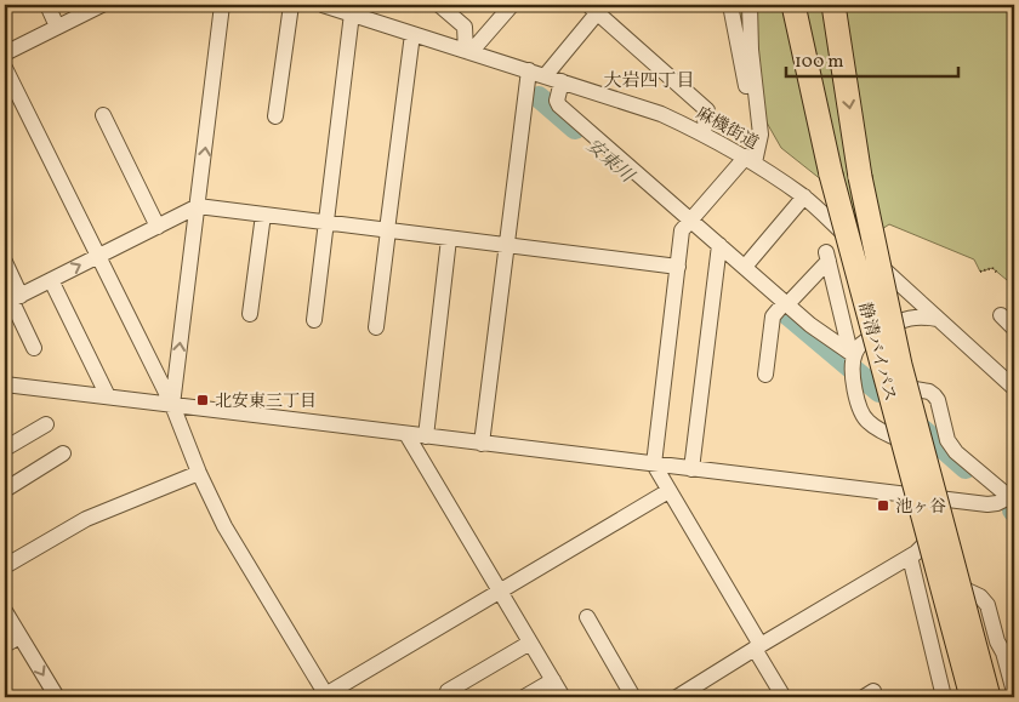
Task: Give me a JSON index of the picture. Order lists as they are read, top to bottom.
{
  "streets": {
    "highway": ["静清バイパス"],
    "street": ["麻機街道"]
  },
  "districts": ["大岩四丁目"],
  "water": ["安東川"],
  "places": {
    "transit": ["北安東三丁目", "池ヶ谷"]
  },
  "scale_bar": "100 m"
}
